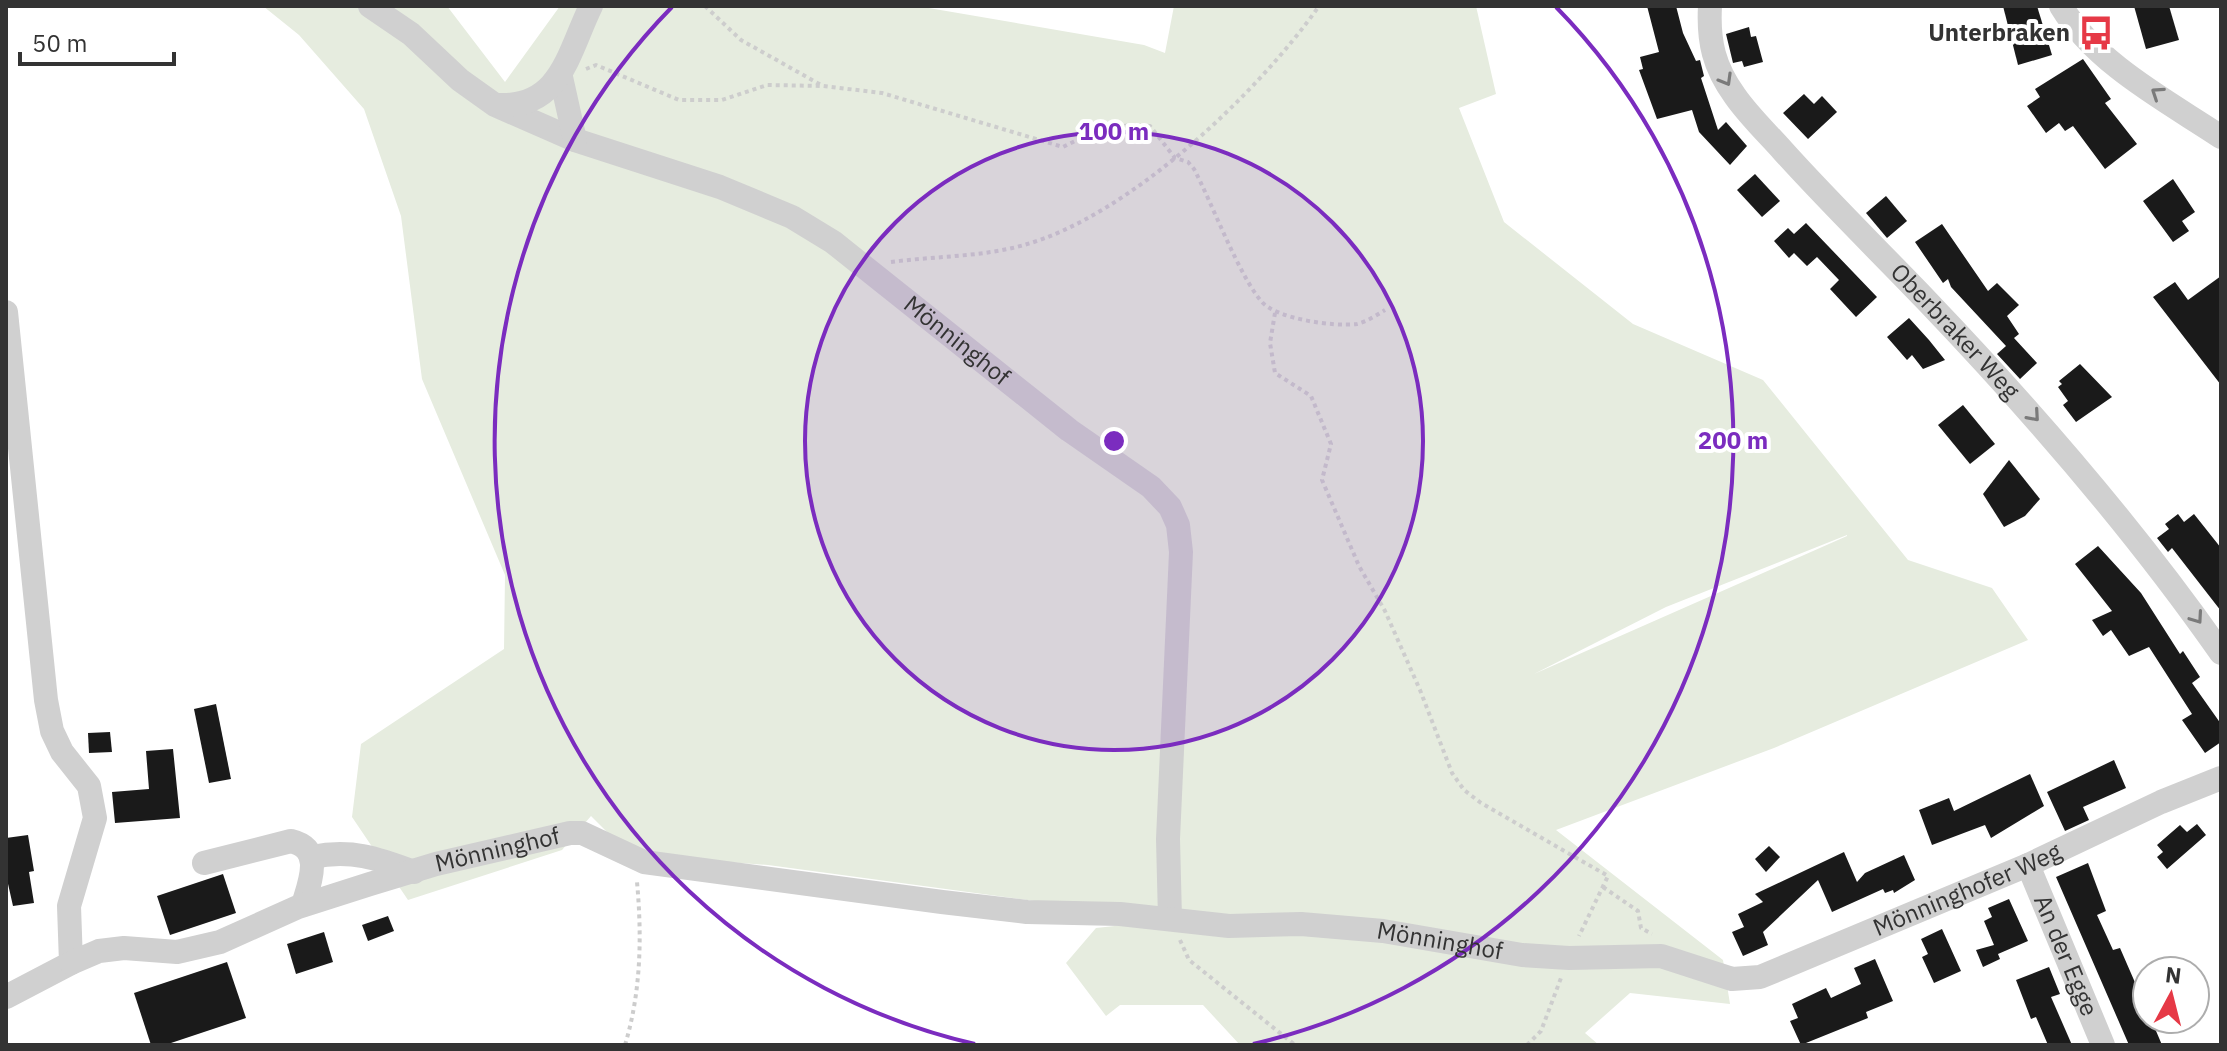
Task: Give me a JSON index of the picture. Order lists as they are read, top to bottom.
{
  "streets": {
    "street": [
      "Oberbraker Weg",
      "Mönninghof",
      "Mönninghofer Weg",
      "An der Egge"
    ]
  },
  "crossings": [
    ["Mönninghof", "Mönninghofer Weg"],
    ["Mönninghofer Weg", "An der Egge"]
  ],
  "one_way": ["Oberbraker Weg"],
  "places": {
    "bus stop": ["Unterbraken"]
  },
  "scale_bar": "50 m",
  "north": "top",
  "rings": ["100 m", "200 m"]
}
